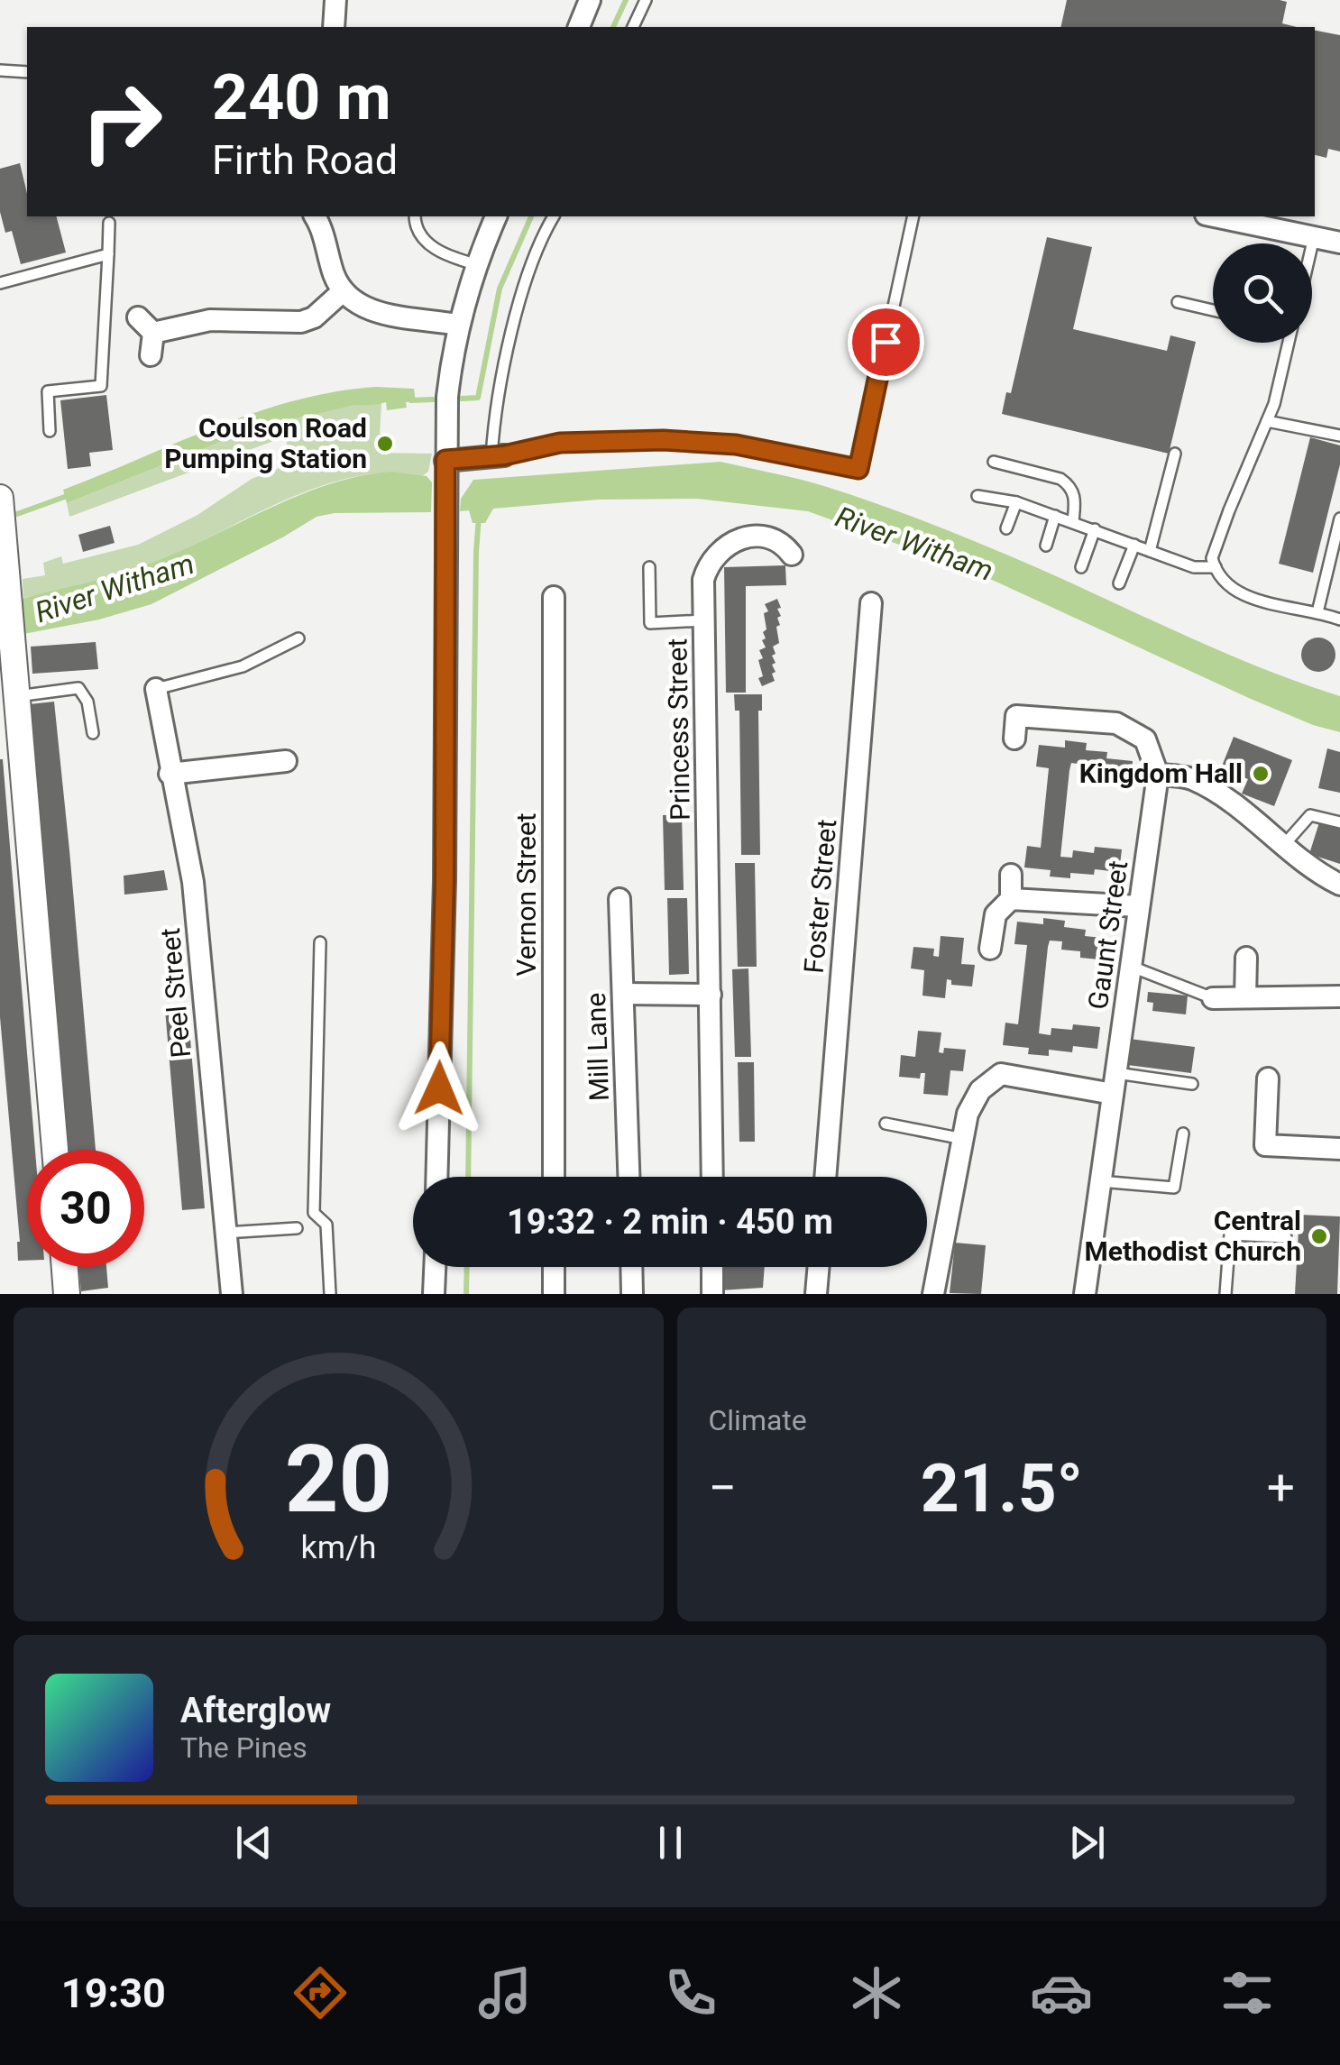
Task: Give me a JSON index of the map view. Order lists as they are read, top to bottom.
{
  "streets": {
    "street": [
      "Princess Street",
      "Vernon Street",
      "Foster Street",
      "Gaunt Street",
      "Peel Street",
      "Mill Lane"
    ]
  },
  "water": ["River Witham"],
  "places": ["Coulson Road Pumping Station", "Kingdom Hall", "Central Methodist Church"],
  "page": {
    "turn": ["240 m", "Firth Road"],
    "limit": "30",
    "trip": "19:32 · 2 min · 450 m",
    "tile": "Climate",
    "heat": ["−", "21.5°", "+"],
    "song": ["Afterglow", "The Pines"],
    "tabs": "19:30",
    "gauge": ["20", "km/h"]
  }
}
